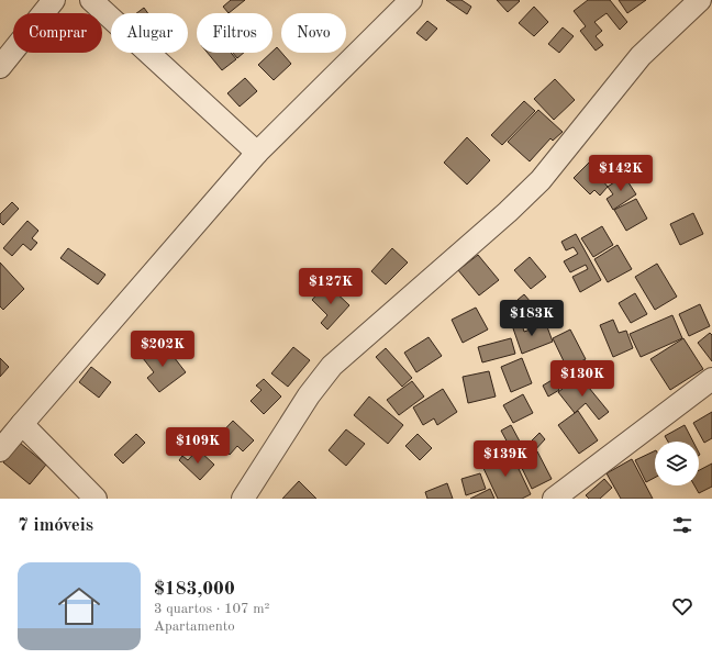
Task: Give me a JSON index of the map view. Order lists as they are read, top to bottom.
{
  "page": {
    "chip": [
      "Comprar",
      "Alugar",
      "Filtros",
      "Novo"
    ],
    "price": [
      "$142K",
      "$127K",
      "$183K",
      "$202K",
      "$130K",
      "$109K",
      "$139K"
    ],
    "heading": "7 imóveis",
    "list": [
      {
        "name": "$183,000",
        "note": "3 quartos · 107 m² · Apartamento"
      }
    ]
  }
}
